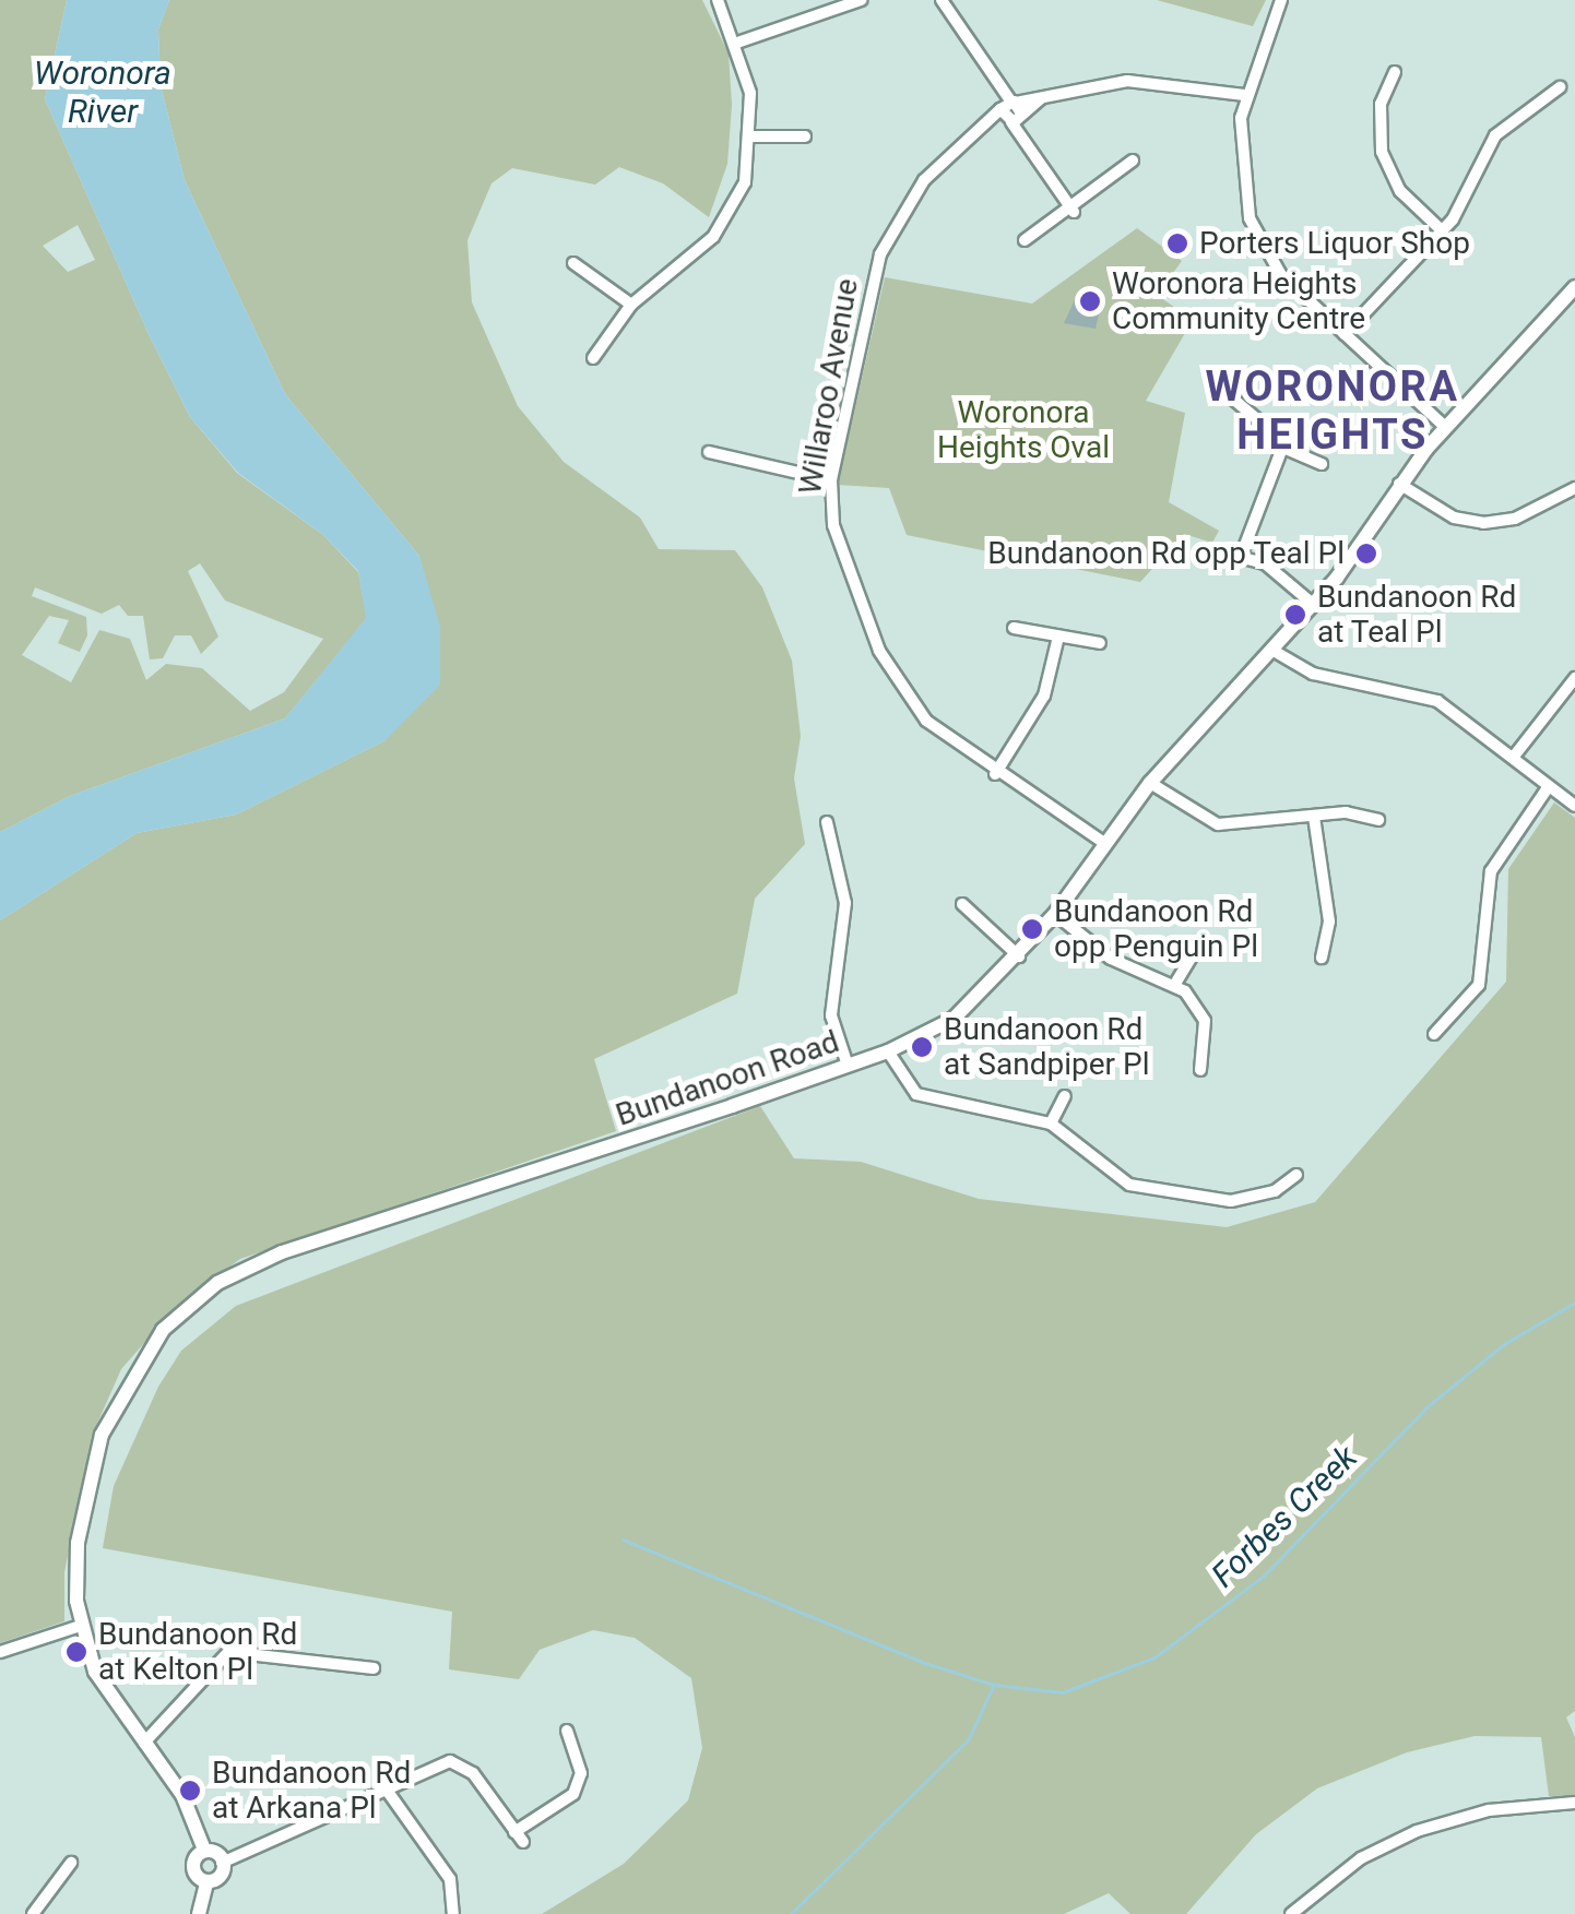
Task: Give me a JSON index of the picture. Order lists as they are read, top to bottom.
{
  "streets": {
    "street": ["Willaroo Avenue", "Bundanoon Road"]
  },
  "crossings": [
    ["Willaroo Avenue", "Bundanoon Road"]
  ],
  "districts": ["WORONORA HEIGHTS"],
  "water": ["Woronora River", "Forbes Creek"],
  "parks": ["Woronora Heights Oval"],
  "places": [
    "Porters Liquor Shop",
    "Woronora Heights Community Centre",
    "Bundanoon Rd opp Teal Pl",
    "Bundanoon Rd at Teal Pl",
    "Bundanoon Rd opp Penguin Pl",
    "Bundanoon Rd at Sandpiper Pl",
    "Bundanoon Rd at Kelton Pl",
    "Bundanoon Rd at Arkana Pl"
  ]
}
